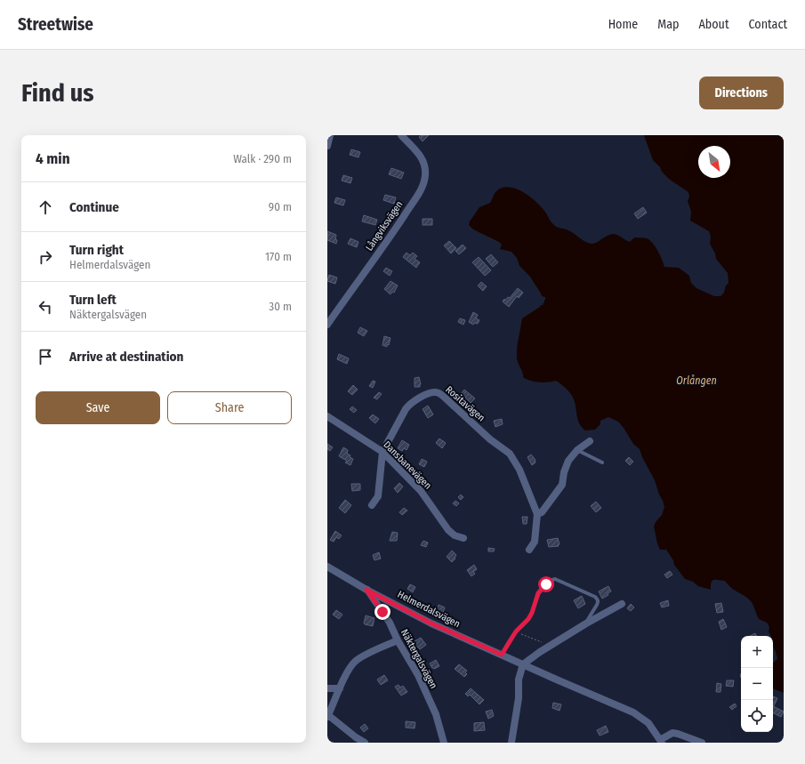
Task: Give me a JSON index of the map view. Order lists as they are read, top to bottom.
{
  "streets": {
    "street": [
      "Långviksvägen",
      "Rositavägen",
      "Dansbanevägen",
      "Helmerdalsvägen",
      "Näktergalsvägen"
    ]
  },
  "crossings": [
    ["Rositavägen", "Dansbanevägen"],
    ["Helmerdalsvägen", "Näktergalsvägen"]
  ],
  "water": ["Orlången"],
  "north": "bottom right",
  "page": {
    "header": "Streetwise",
    "nav": [
      "Home",
      "Map",
      "About",
      "Contact"
    ],
    "buttons": [
      "Directions",
      ["Save", "Share"]
    ],
    "title": "Find us",
    "heading": ["4 min", "Walk · 290 m"],
    "list": [
      ["Continue", "90 m"],
      ["Turn right", "Helmerdalsvägen", "170 m"],
      ["Turn left", "Näktergalsvägen", "30 m"],
      "Arrive at destination"
    ],
    "map_buttons": ["+", "−"]
  }
}
